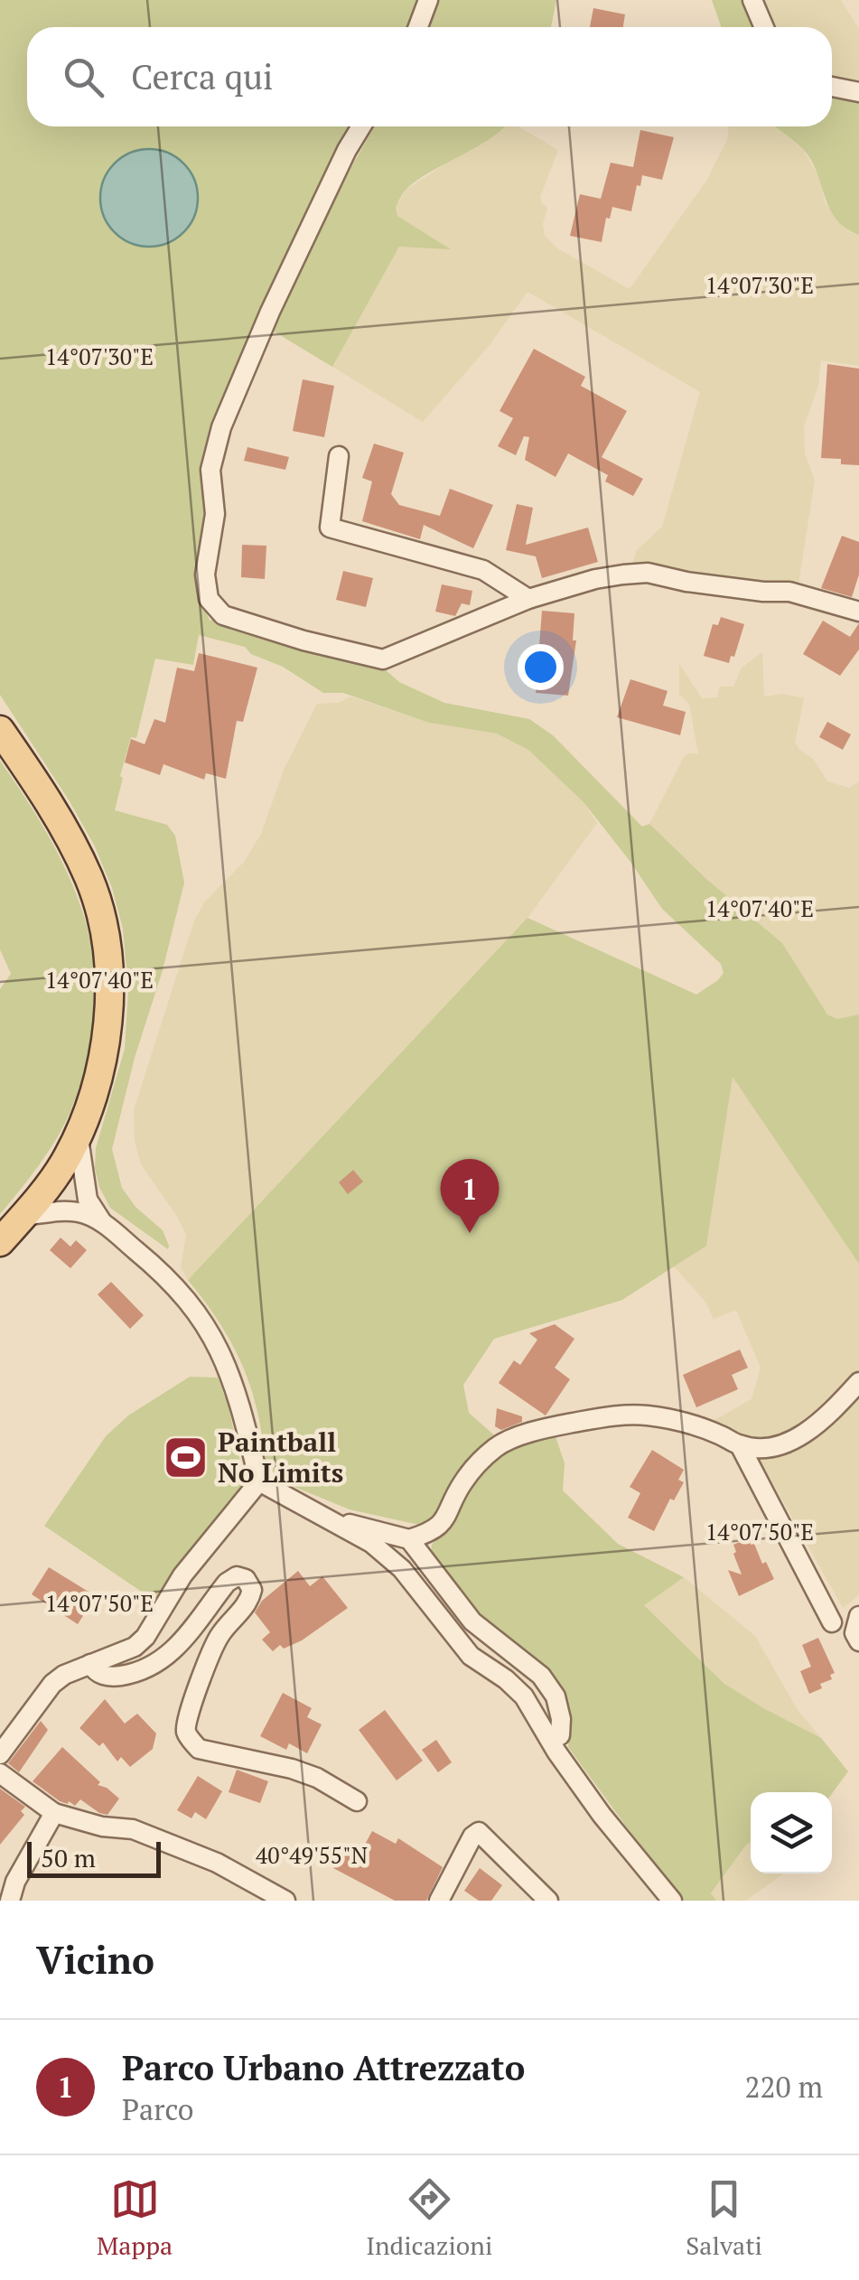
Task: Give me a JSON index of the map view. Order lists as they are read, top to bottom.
{
  "places": {
    "sports": ["Paintball No Limits"]
  },
  "scale_bar": "50 m",
  "page": {
    "search": "Cerca qui",
    "pins": "1",
    "scale": "50 m",
    "heading": "Vicino",
    "list": [
      {
        "mark": "1",
        "name": "Parco Urbano Attrezzato",
        "note": "Parco",
        "value": "220 m"
      }
    ],
    "nav": ["Mappa", "Indicazioni", "Salvati"]
  },
  "coordinates": [
    "14°07'30\"E",
    "14°07'40\"E",
    "14°07'50\"E",
    "40°49'55\"N"
  ]
}
